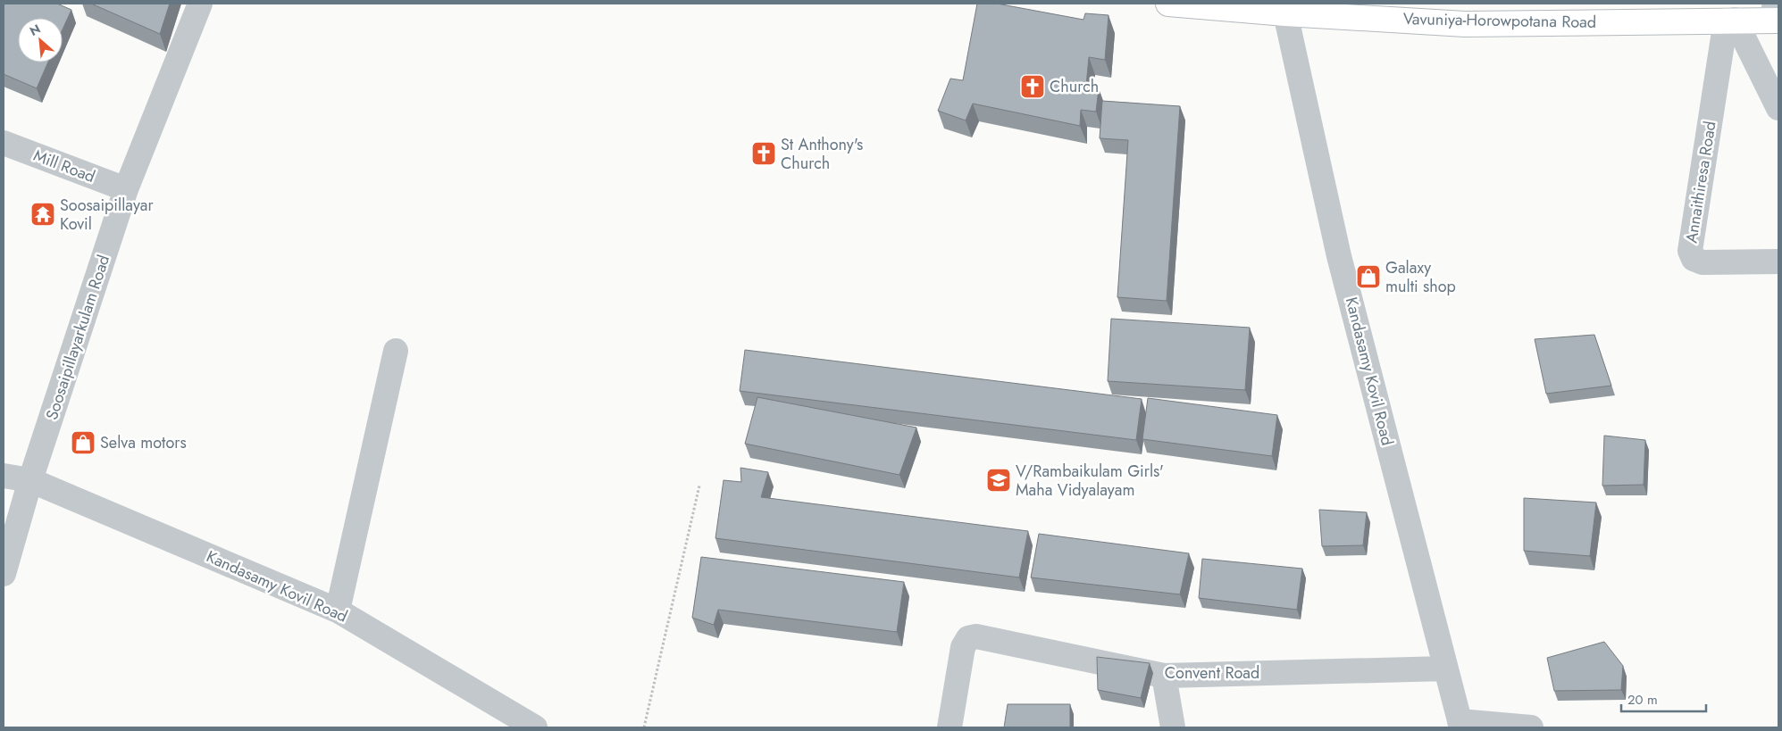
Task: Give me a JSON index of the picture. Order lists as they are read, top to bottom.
{
  "streets": {
    "highway": ["Vavuniya-Horowpotana Road"],
    "street": [
      "Mill Road",
      "Annaithiresa Road",
      "Soosaipillayarkulam Road",
      "Kandasamy Kovil Road",
      "Convent Road"
    ]
  },
  "crossings": [
    ["Vavuniya-Horowpotana Road", "Annaithiresa Road"],
    ["Vavuniya-Horowpotana Road", "Kandasamy Kovil Road"],
    ["Mill Road", "Soosaipillayarkulam Road"],
    ["Soosaipillayarkulam Road", "Kandasamy Kovil Road"],
    ["Kandasamy Kovil Road", "Convent Road"]
  ],
  "places": {
    "church": ["Church", "St Anthony's Church"],
    "temple": ["Soosaipillayar Kovil"],
    "shop": ["Galaxy multi shop", "Selva motors"],
    "school or university": ["V/Rambaikulam Girls' Maha Vidyalayam"]
  },
  "scale_bar": "20 m",
  "north": "top left"
}
